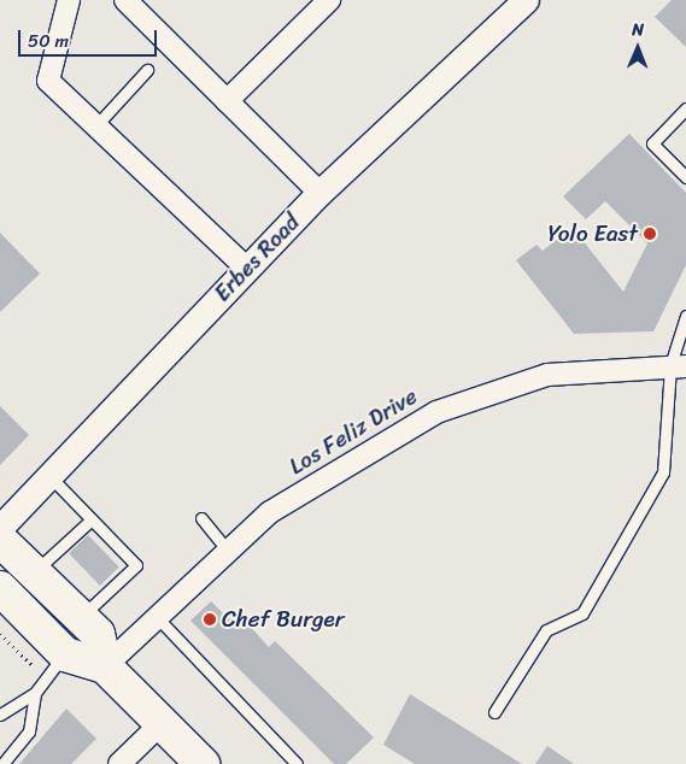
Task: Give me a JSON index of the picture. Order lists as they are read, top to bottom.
{
  "streets": {
    "street": ["Erbes Road", "Los Feliz Drive"]
  },
  "places": ["Yolo East", "Chef Burger"],
  "scale_bar": "50 m",
  "north": "top"
}
